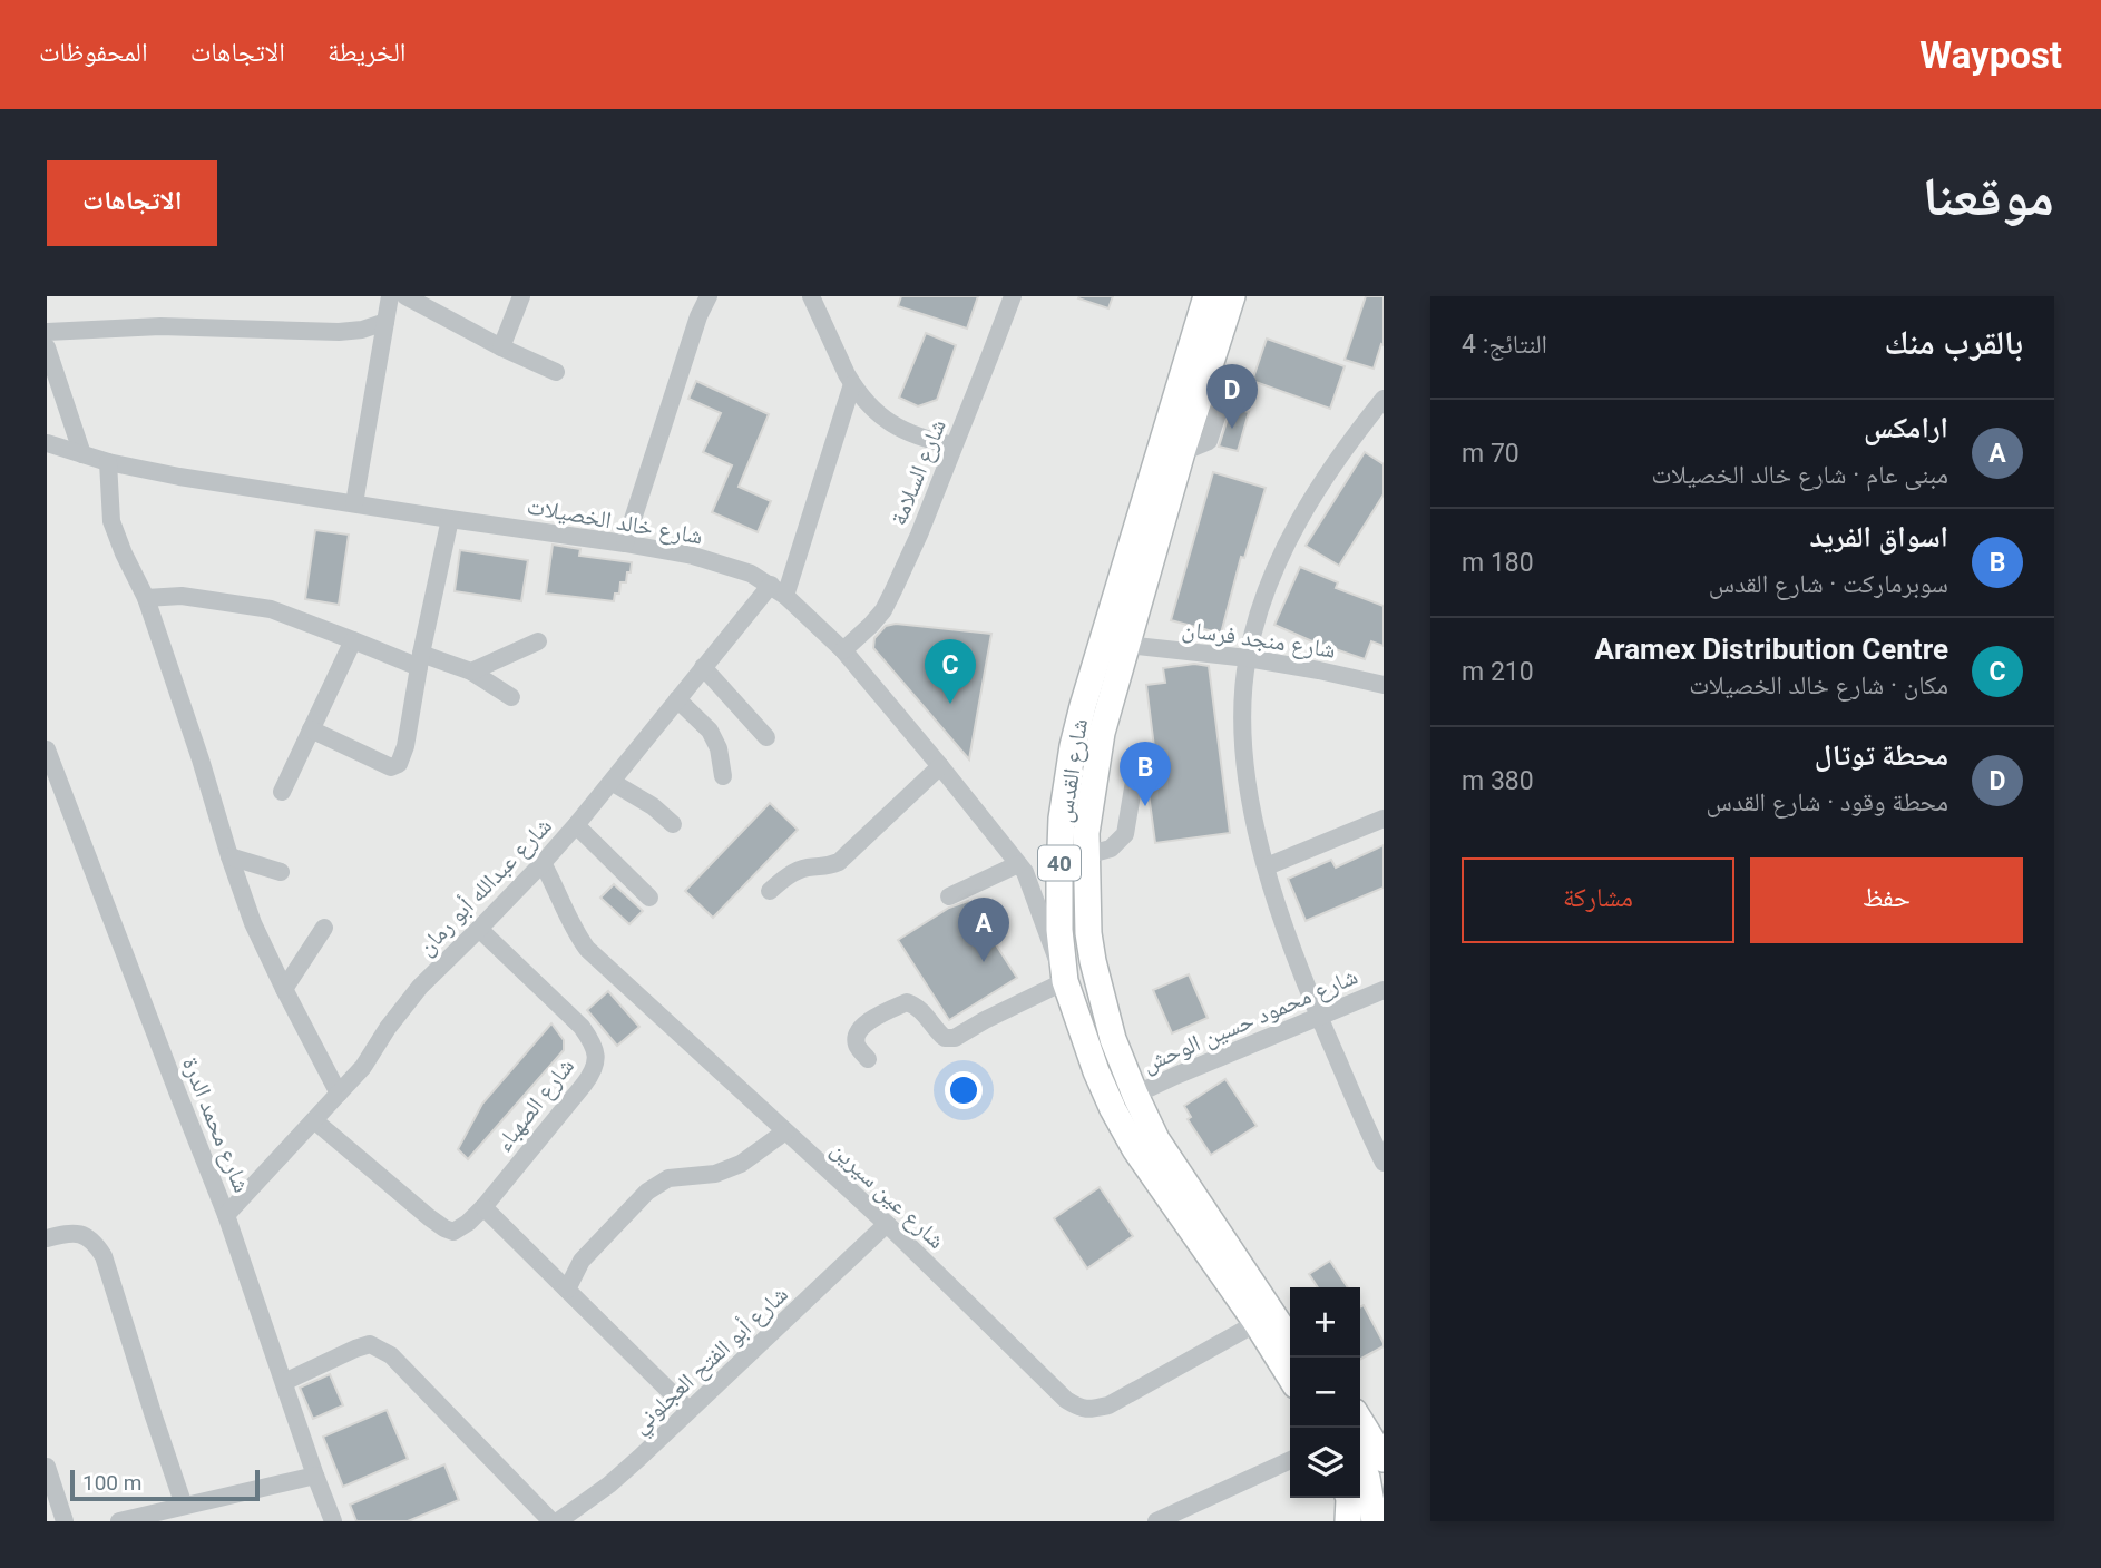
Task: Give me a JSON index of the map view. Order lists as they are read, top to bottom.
{
  "streets": {
    "highway": ["شارع القدس", "40"],
    "street": [
      "شارع السلامة",
      "شارع خالد الخصيلات",
      "شارع منجد فرسان",
      "شارع عبدالله أبو رمان",
      "شارع محمود حسين الوحش",
      "شارع الصهباء",
      "شارع محمد الدرة",
      "شارع عين سيرين",
      "شارع أبو الفتح العجلوني"
    ]
  },
  "crossings": [
    ["شارع السلامة", "شارع خالد الخصيلات"],
    ["شارع خالد الخصيلات", "شارع القدس"],
    ["شارع خالد الخصيلات", "شارع عبدالله أبو رمان"],
    ["شارع منجد فرسان", "شارع القدس"],
    ["شارع القدس", "شارع محمود حسين الوحش"],
    ["شارع القدس", "شارع عين سيرين"],
    ["شارع عبدالله أبو رمان", "شارع الصهباء"],
    ["شارع عبدالله أبو رمان", "شارع محمد الدرة"],
    ["شارع عبدالله أبو رمان", "شارع عين سيرين"],
    ["شارع عين سيرين", "شارع أبو الفتح العجلوني"]
  ],
  "scale_bar": "100 m",
  "page": {
    "header": "Waypost",
    "nav": ["الخريطة", "الاتجاهات", "المحفوظات"],
    "title": "موقعنا",
    "buttons": [
      "الاتجاهات",
      ["حفظ", "مشاركة"]
    ],
    "heading": ["بالقرب منك", "النتائج: 4"],
    "pins": [
      "D",
      "C",
      "B",
      "A"
    ],
    "list": [
      {
        "mark": "A",
        "name": "ارامكس",
        "note": "مبنى عام · شارع خالد الخصيلات",
        "value": "70 m"
      },
      {
        "mark": "B",
        "name": "اسواق الفريد",
        "note": "سوبرماركت · شارع القدس",
        "value": "180 m"
      },
      {
        "mark": "C",
        "name": "Aramex Distribution Centre",
        "note": "مكان · شارع خالد الخصيلات",
        "value": "210 m"
      },
      {
        "mark": "D",
        "name": "محطة توتال",
        "note": "محطة وقود · شارع القدس",
        "value": "380 m"
      }
    ],
    "map_buttons": ["+", "−"],
    "scale": "100 m"
  }
}
